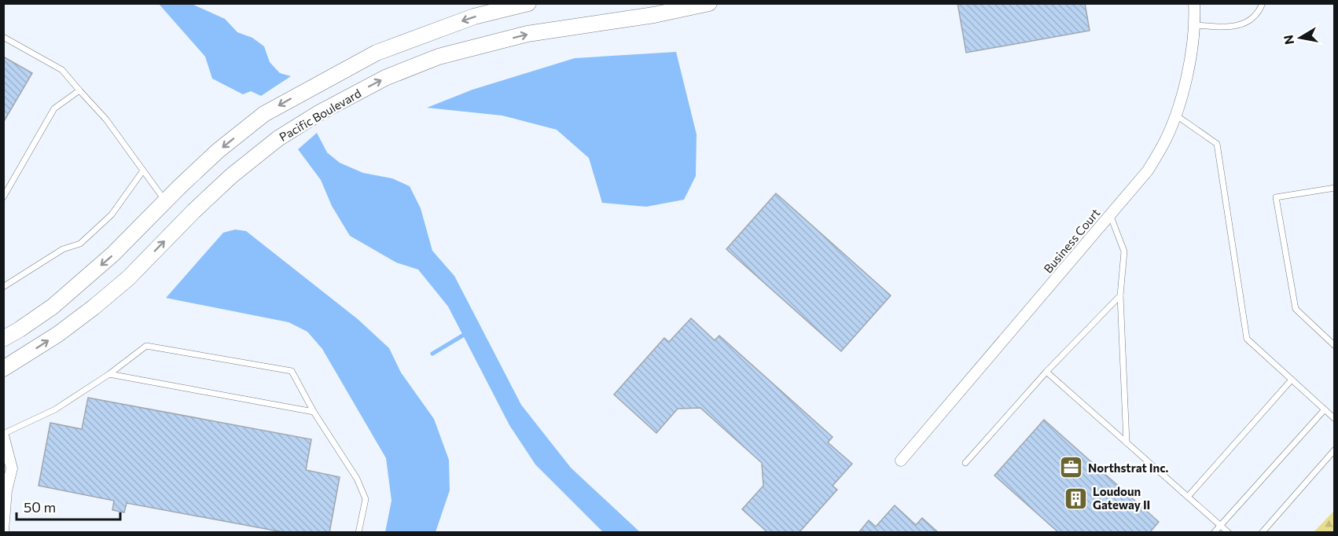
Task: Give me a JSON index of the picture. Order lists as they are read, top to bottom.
{
  "streets": {
    "main road": ["Pacific Boulevard"],
    "street": ["Business Court"]
  },
  "places": {
    "office": ["Northstrat Inc."],
    "building": ["Loudoun Gateway II"]
  },
  "scale_bar": "50 m",
  "north": "left"
}
